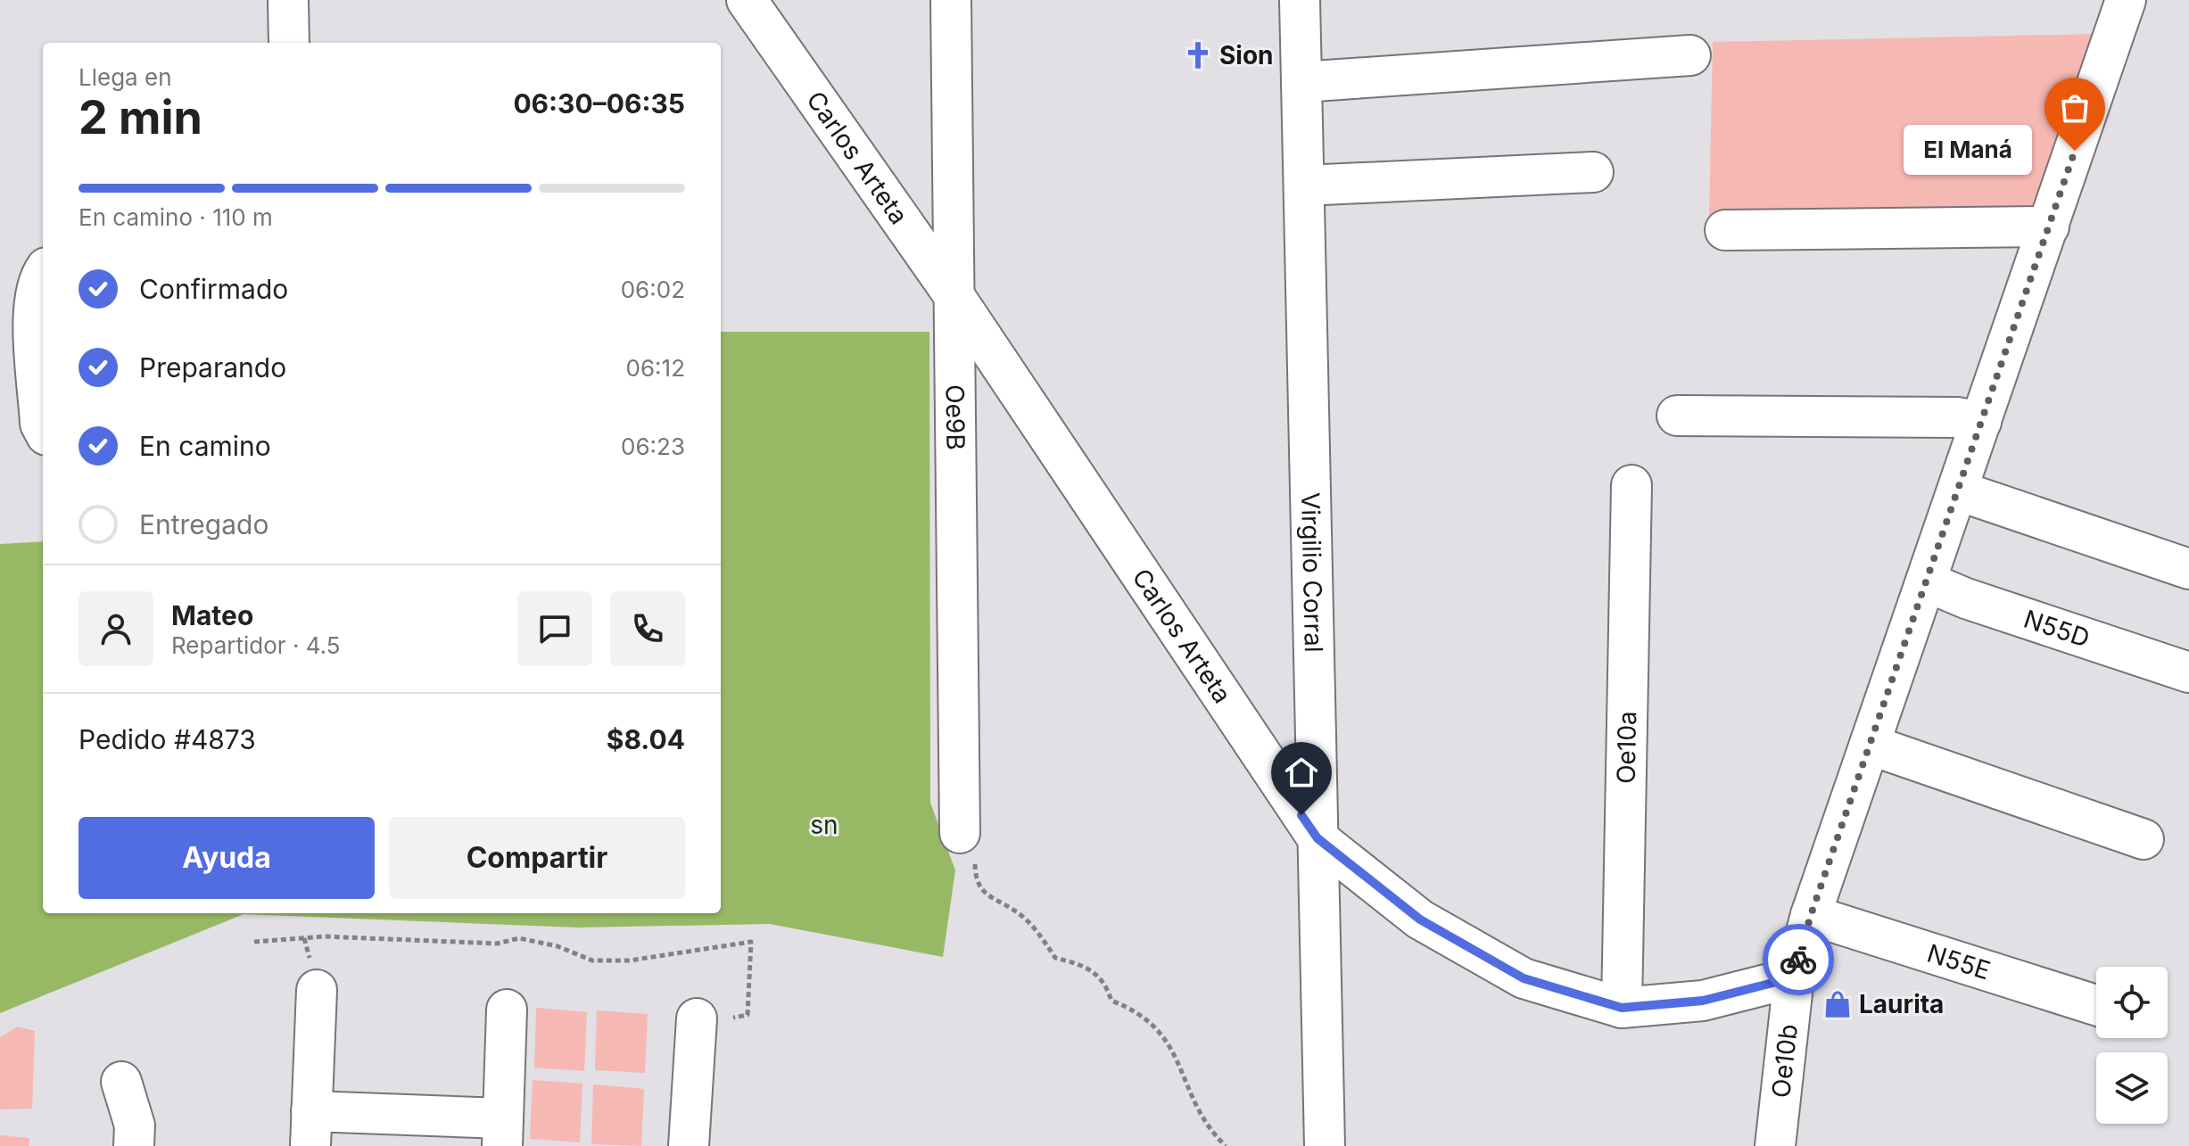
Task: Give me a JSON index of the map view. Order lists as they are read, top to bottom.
{
  "streets": {
    "street": [
      "Carlos Arteta",
      "Oe9B",
      "Virgilio Corral",
      "N55D",
      "Oe10a",
      "N55E",
      "Oe10b"
    ]
  },
  "crossings": [
    ["Carlos Arteta", "Oe9B"],
    ["Carlos Arteta", "Virgilio Corral"],
    ["Carlos Arteta", "Oe10a"],
    ["Carlos Arteta", "Oe10b"],
    ["N55D", "Oe10b"],
    ["N55E", "Oe10b"]
  ],
  "parks": ["sn"],
  "places": {
    "church": ["Sion"],
    "other": ["El Maná"],
    "shop": ["Laurita"]
  },
  "page": {
    "heading": ["2 min", "Llega en", "06:30–06:35"],
    "panel": [
      "Mateo",
      "Repartidor · 4.5",
      "Pedido #4873",
      "$8.04"
    ],
    "bubble": "El Maná",
    "bar": "En camino · 110 m",
    "list": [
      ["Confirmado", "06:02"],
      ["Preparando", "06:12"],
      ["En camino", "06:23"],
      "Entregado"
    ],
    "buttons": ["Ayuda", "Compartir"]
  }
}
